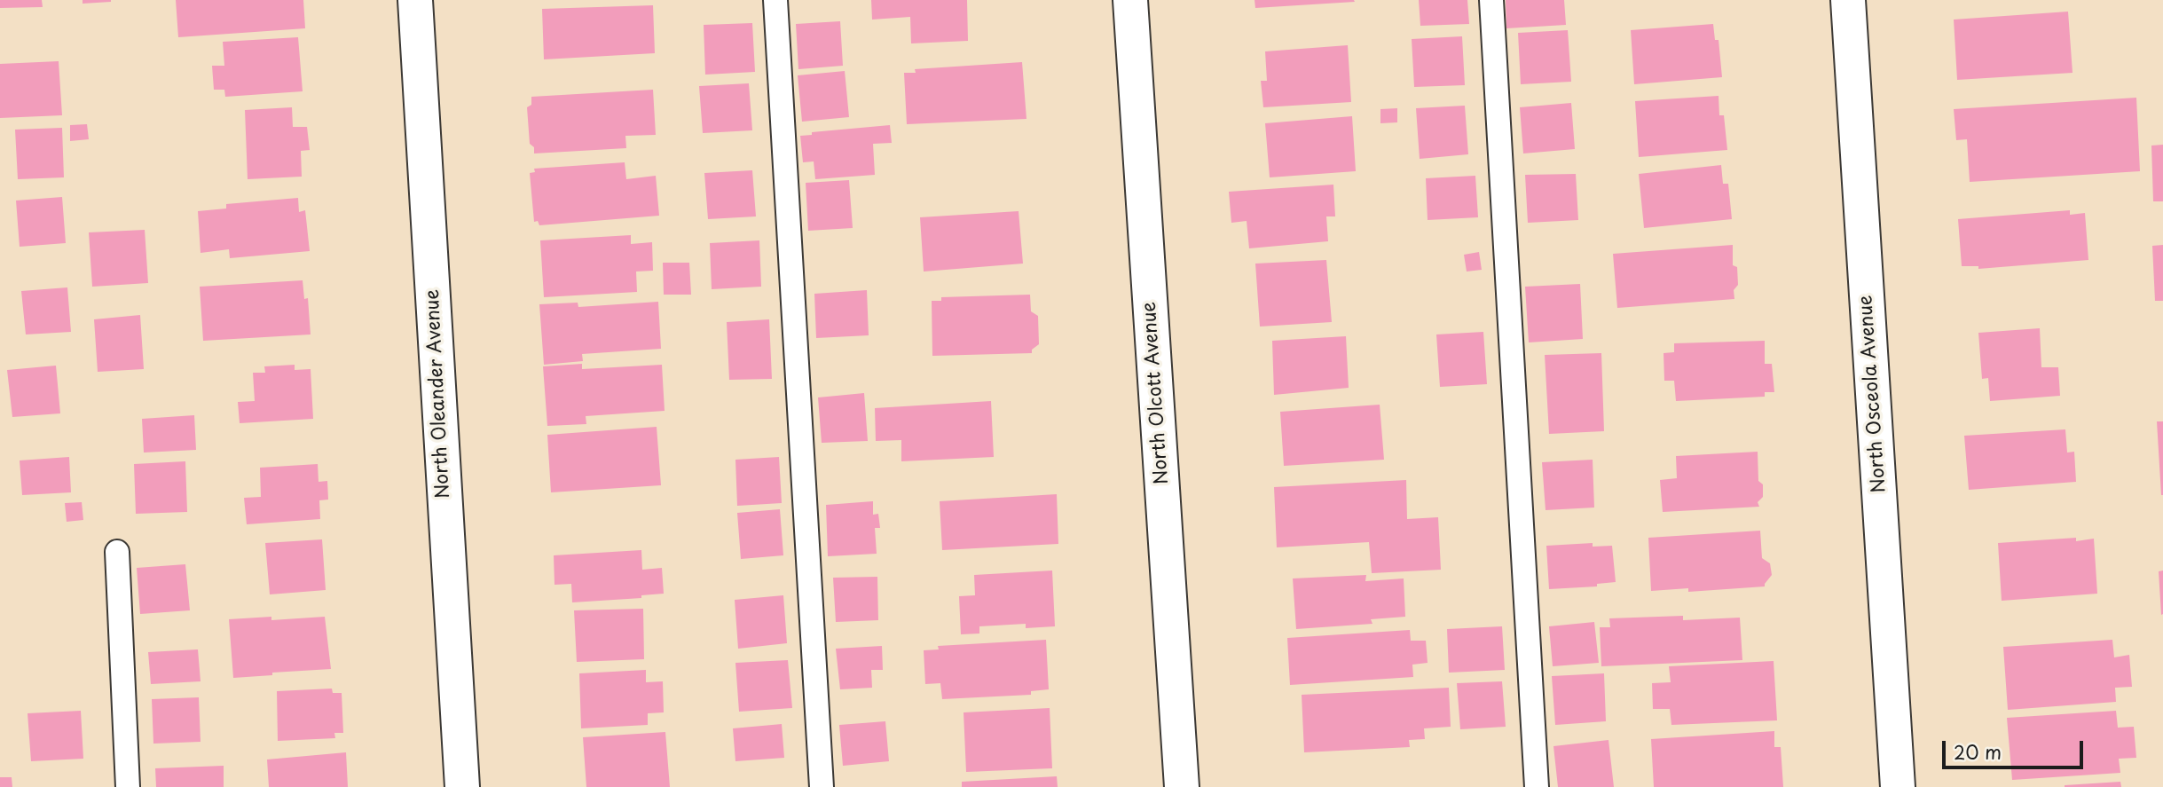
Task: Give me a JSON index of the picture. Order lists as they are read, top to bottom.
{
  "streets": {
    "street": ["North Olcott Avenue", "North Oleander Avenue", "North Osceola Avenue"]
  },
  "scale_bar": "20 m"
}
